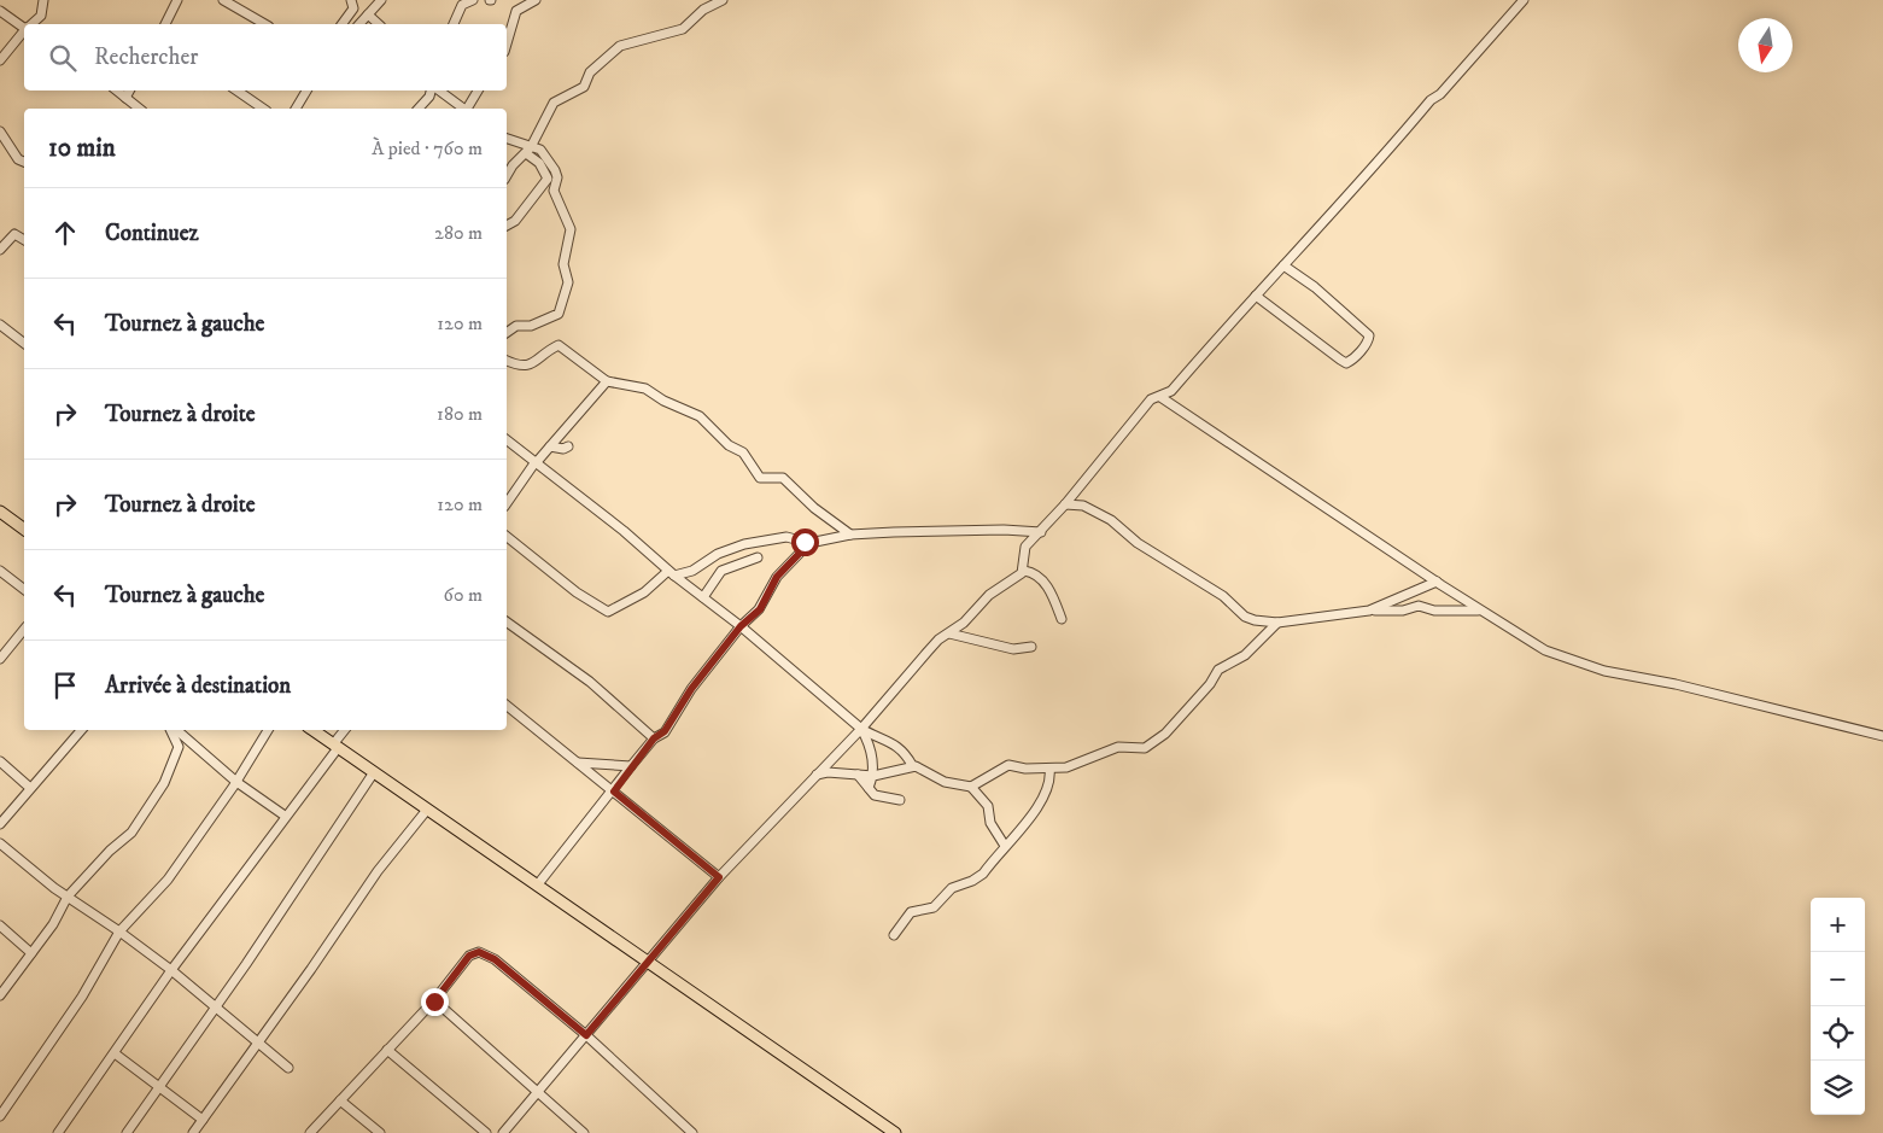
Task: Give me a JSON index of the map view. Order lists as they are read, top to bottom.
{
  "north": "bottom",
  "page": {
    "search": "Rechercher",
    "heading": ["10 min", "À pied · 760 m"],
    "list": [
      ["Continuez", "280 m"],
      ["Tournez à gauche", "120 m"],
      ["Tournez à droite", "180 m"],
      ["Tournez à droite", "120 m"],
      ["Tournez à gauche", "60 m"],
      "Arrivée à destination"
    ],
    "map_buttons": ["+", "−"]
  }
}
